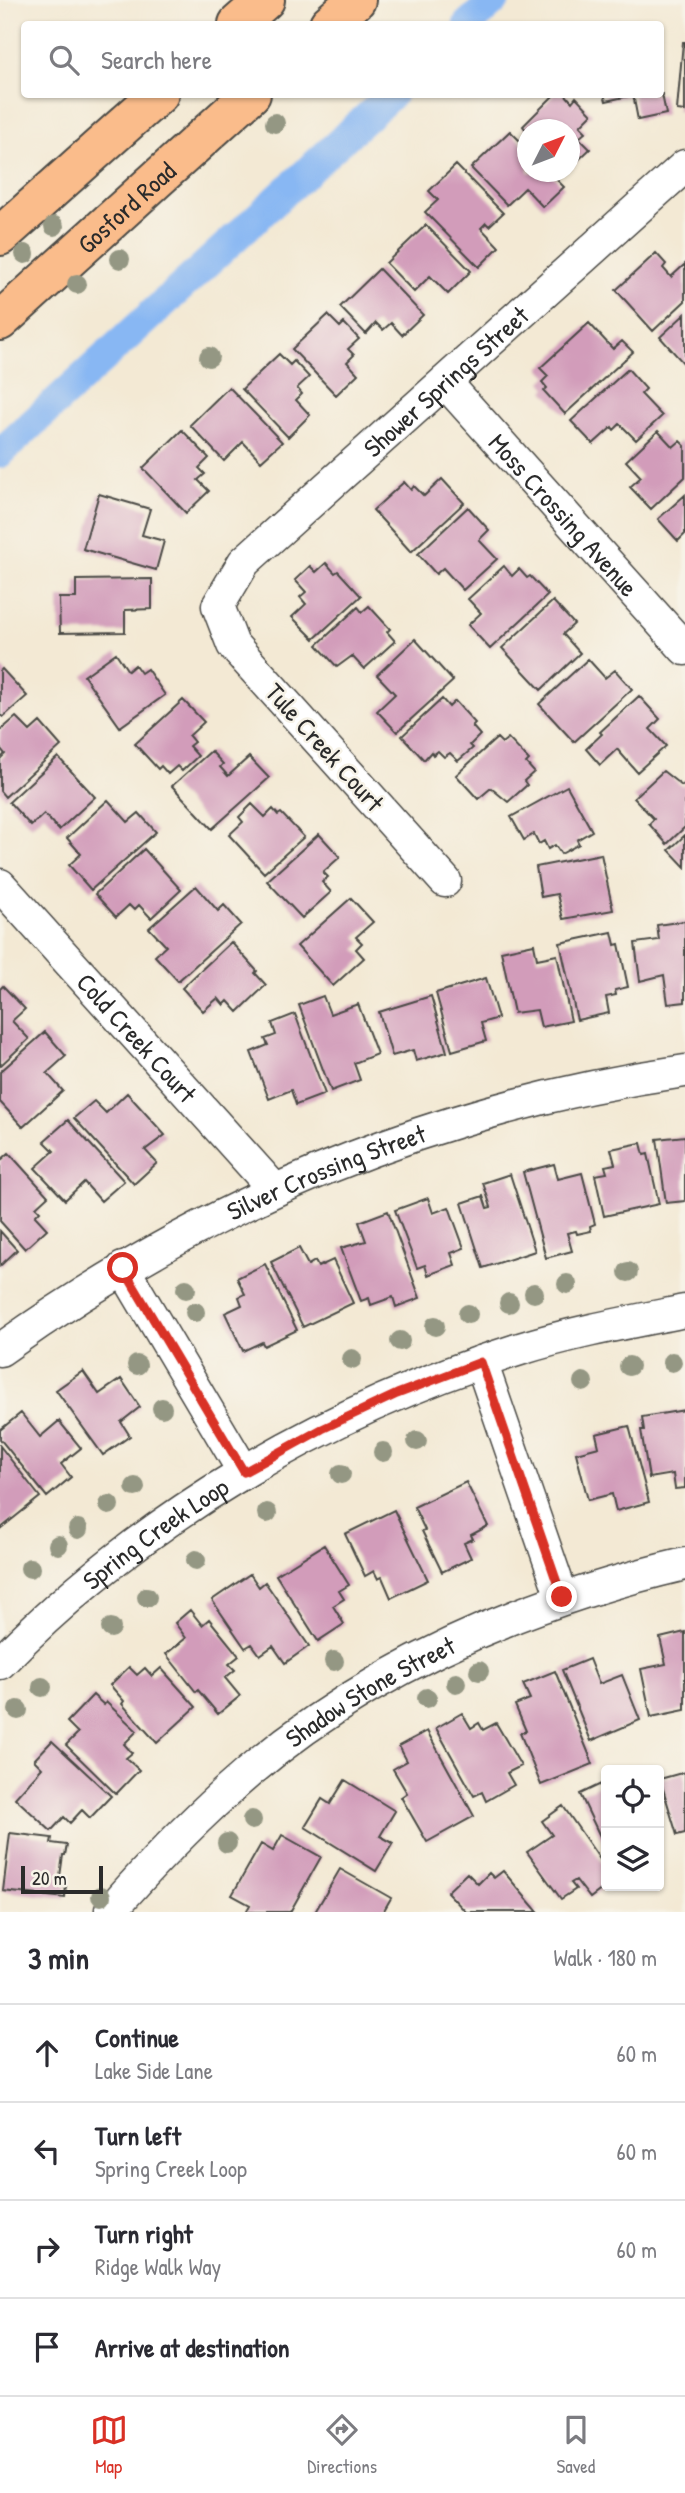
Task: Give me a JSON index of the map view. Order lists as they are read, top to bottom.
{
  "streets": {
    "main road": ["Gosford Road"],
    "street": [
      "Shower Springs Street",
      "Moss Crossing Avenue",
      "Tule Creek Court",
      "Cold Creek Court",
      "Silver Crossing Street",
      "Spring Creek Loop",
      "Shadow Stone Street"
    ]
  },
  "crossings": [
    ["Shower Springs Street", "Moss Crossing Avenue"],
    ["Shower Springs Street", "Tule Creek Court"],
    ["Cold Creek Court", "Silver Crossing Street"]
  ],
  "scale_bar": "20 m",
  "north": "top right",
  "page": {
    "search": "Search here",
    "scale": "20 m",
    "heading": ["3 min", "Walk · 180 m"],
    "list": [
      ["Continue", "Lake Side Lane", "60 m"],
      ["Turn left", "Spring Creek Loop", "60 m"],
      ["Turn right", "Ridge Walk Way", "60 m"],
      "Arrive at destination"
    ],
    "nav": ["Map", "Directions", "Saved"]
  }
}
